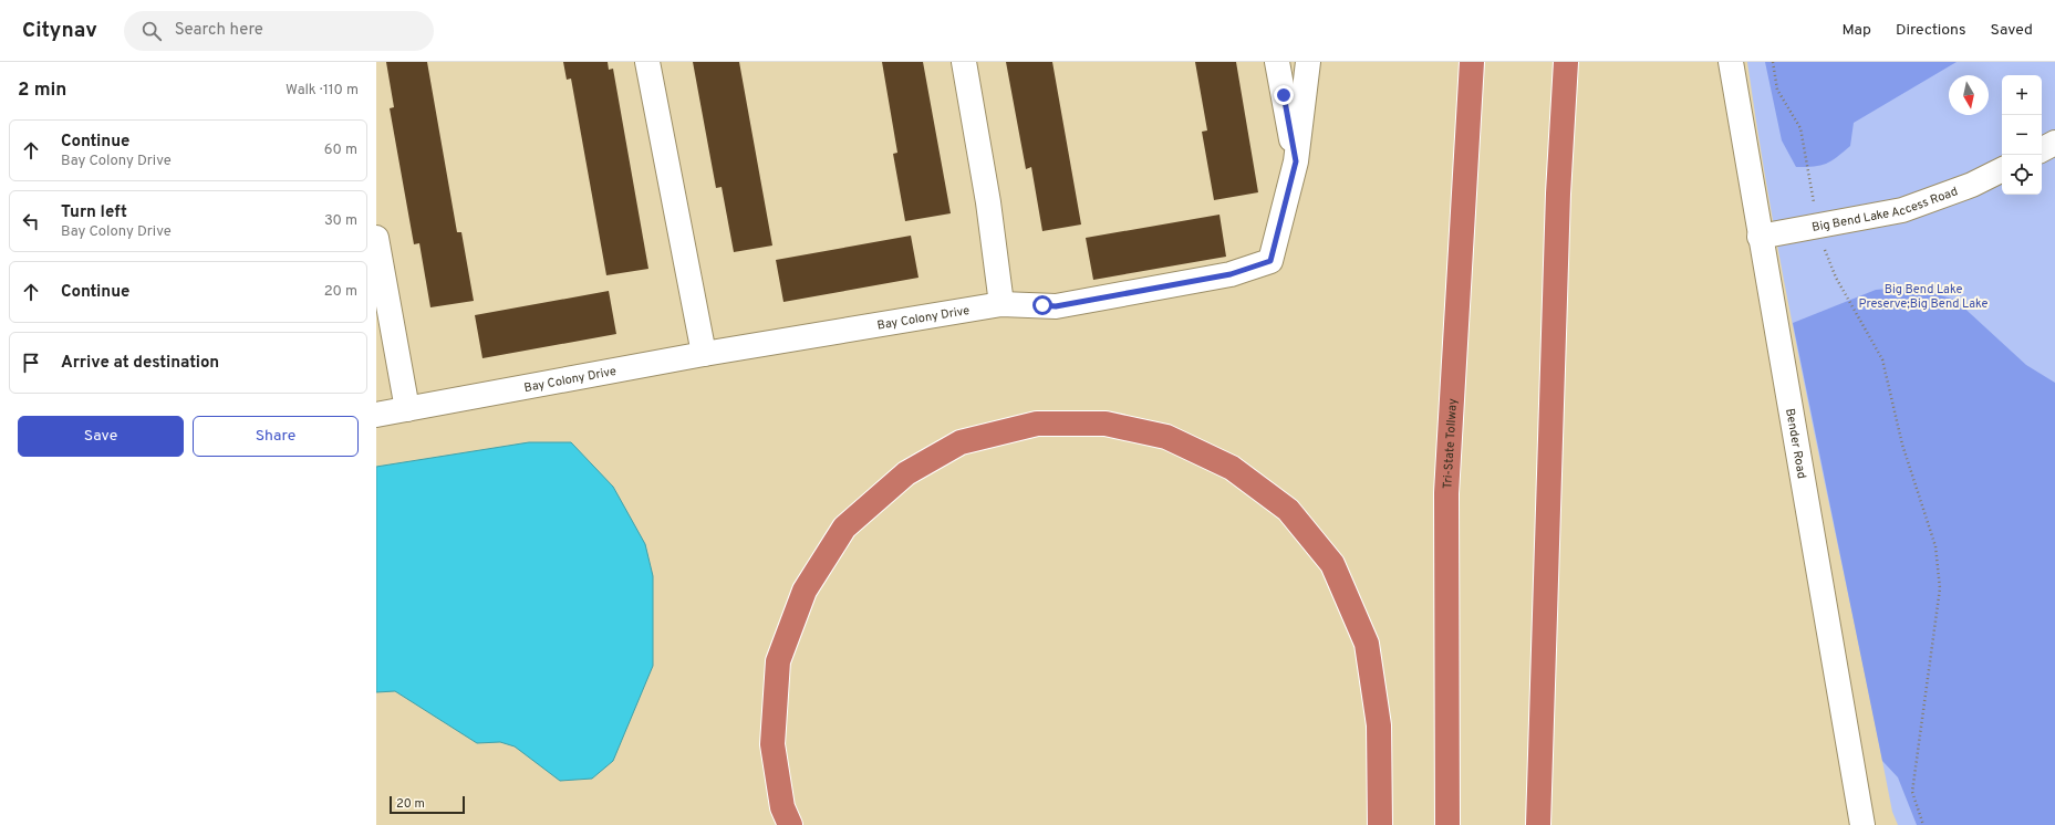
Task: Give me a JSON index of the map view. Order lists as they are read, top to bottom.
{
  "streets": {
    "highway": ["Tri-State Tollway"],
    "street": ["Big Bend Lake Access Road", "Bay Colony Drive", "Bender Road"]
  },
  "crossings": [
    ["Big Bend Lake Access Road", "Bender Road"]
  ],
  "parks": ["Big Bend Lake Preserve;Big Bend Lake"],
  "scale_bar": "20 m",
  "north": "bottom",
  "page": {
    "header": "Citynav",
    "search": "Search here",
    "nav": ["Map", "Directions", "Saved"],
    "heading": ["2 min", "Walk · 110 m"],
    "map_buttons": ["+", "−"],
    "list": [
      ["Continue", "Bay Colony Drive", "60 m"],
      ["Turn left", "Bay Colony Drive", "30 m"],
      ["Continue", "20 m"],
      "Arrive at destination"
    ],
    "buttons": ["Save", "Share"],
    "scale": "20 m"
  }
}
